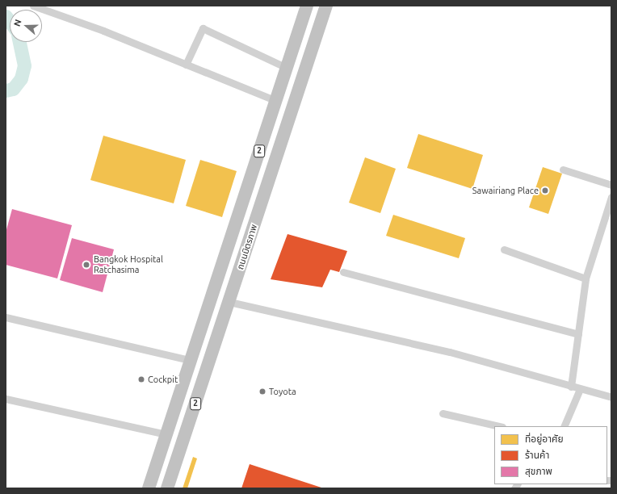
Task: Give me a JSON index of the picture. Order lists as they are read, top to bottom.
{
  "streets": {
    "highway": ["2", "ถนนมิตรภาพ"]
  },
  "places": [
    "Sawairiang Place",
    "Bangkok Hospital Ratchasima",
    "Cockpit",
    "Toyota"
  ],
  "legend": ["ที่อยู่อาศัย", "ร้านค้า", "สุขภาพ"],
  "north": "left"
}
